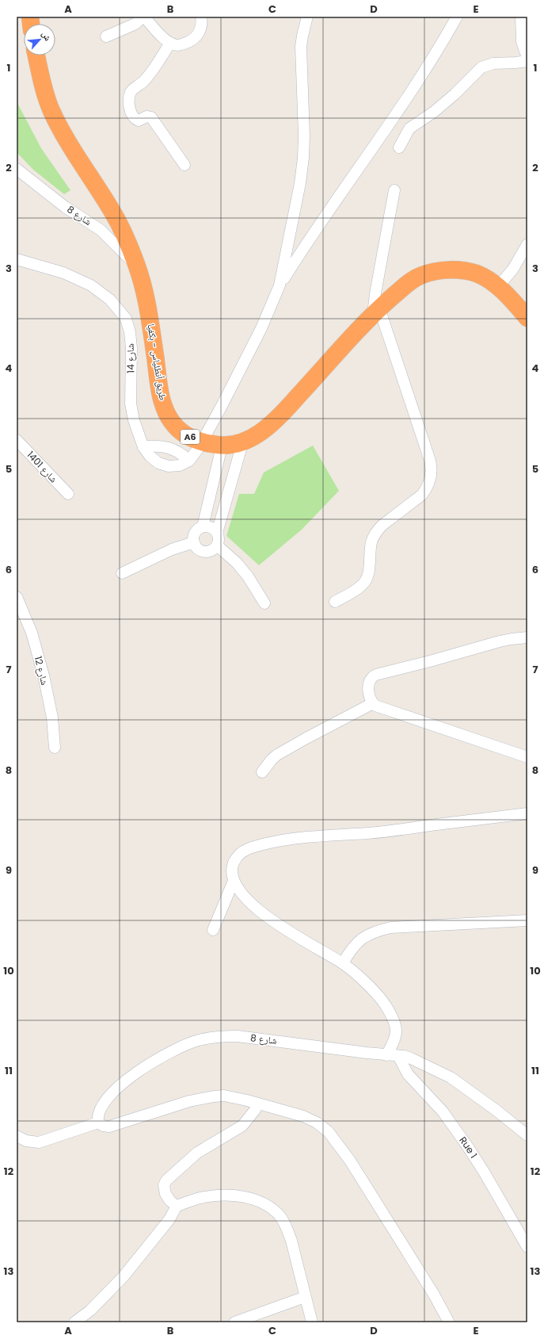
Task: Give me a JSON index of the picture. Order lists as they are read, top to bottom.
{
  "streets": {
    "highway": ["طريق أنطلياس - بكفيا", "A6"],
    "street": [
      "شارع 8",
      "شارع 14",
      "شارع 1401",
      "شارع 12",
      "Rue 1"
    ]
  },
  "crossings": [
    ["شارع 8", "طريق أنطلياس - بكفيا"],
    ["شارع 8", "Rue 1"]
  ],
  "north": "top right",
  "grid": {
    "columns": [
      "A",
      "B",
      "C",
      "D",
      "E"
    ],
    "rows": [
      "1",
      "2",
      "3",
      "4",
      "5",
      "6",
      "7",
      "8",
      "9",
      "10",
      "11",
      "12",
      "13"
    ]
  }
}
